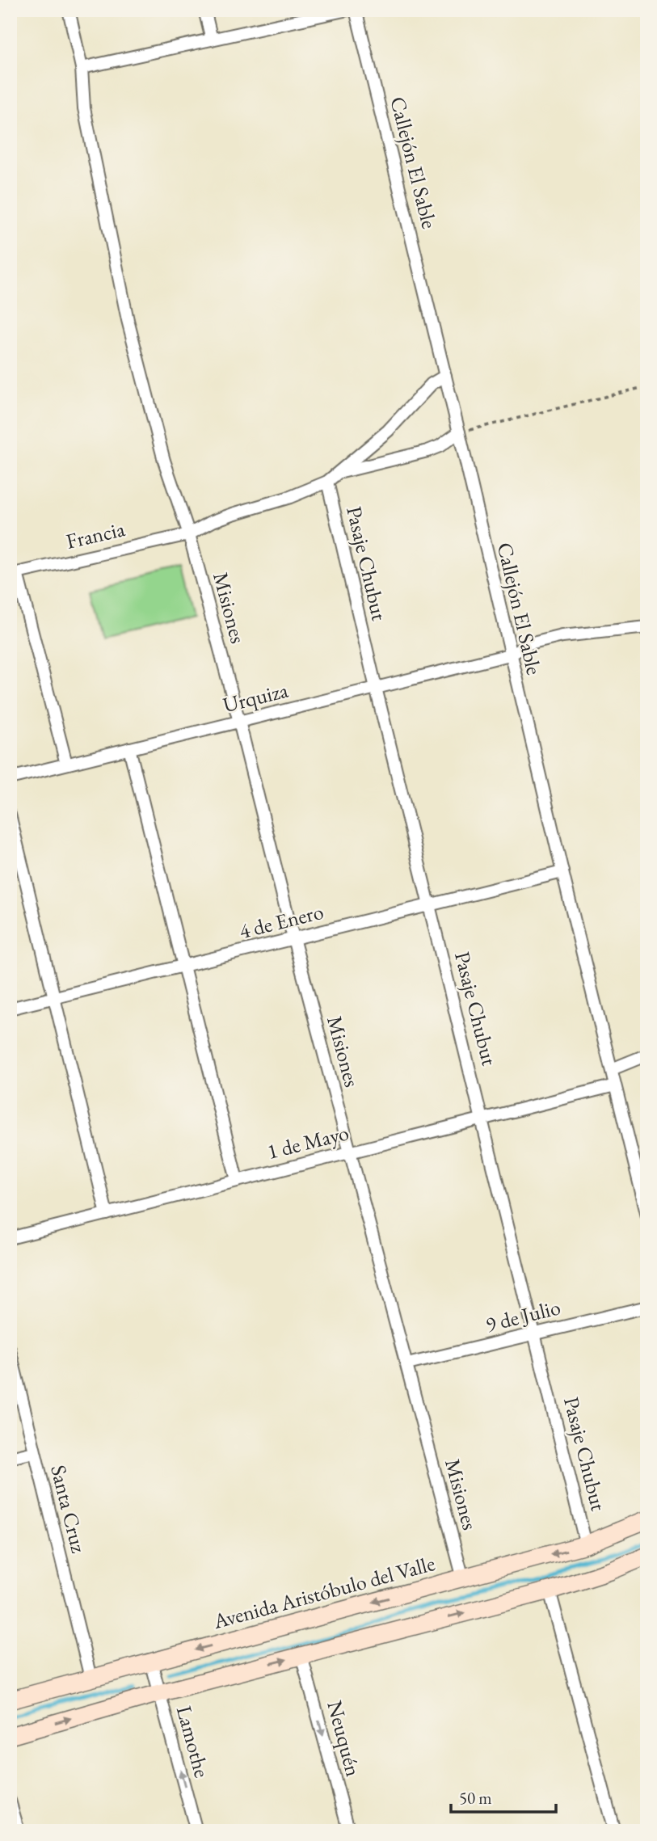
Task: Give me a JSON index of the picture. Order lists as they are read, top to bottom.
{
  "streets": {
    "main road": ["Avenida Aristóbulo del Valle"],
    "street": [
      "Callejón El Sable",
      "Francia",
      "Pasaje Chubut",
      "Misiones",
      "Urquiza",
      "4 de Enero",
      "1 de Mayo",
      "9 de Julio",
      "Santa Cruz",
      "Neuquén",
      "Lamothe"
    ]
  },
  "crossings": [
    ["Callejón El Sable", "Francia"],
    ["Callejón El Sable", "Urquiza"],
    ["Callejón El Sable", "4 de Enero"],
    ["Callejón El Sable", "1 de Mayo"],
    ["Francia", "Pasaje Chubut"],
    ["Francia", "Misiones"],
    ["Pasaje Chubut", "Urquiza"],
    ["Pasaje Chubut", "4 de Enero"],
    ["Pasaje Chubut", "1 de Mayo"],
    ["Pasaje Chubut", "9 de Julio"],
    ["Pasaje Chubut", "Avenida Aristóbulo del Valle"],
    ["Misiones", "Urquiza"],
    ["Misiones", "4 de Enero"],
    ["Misiones", "1 de Mayo"],
    ["Misiones", "9 de Julio"],
    ["Misiones", "Avenida Aristóbulo del Valle"],
    ["Santa Cruz", "Avenida Aristóbulo del Valle"],
    ["Avenida Aristóbulo del Valle", "Lamothe"]
  ],
  "one_way": ["Neuquén", "Lamothe"],
  "scale_bar": "50 m"
}
